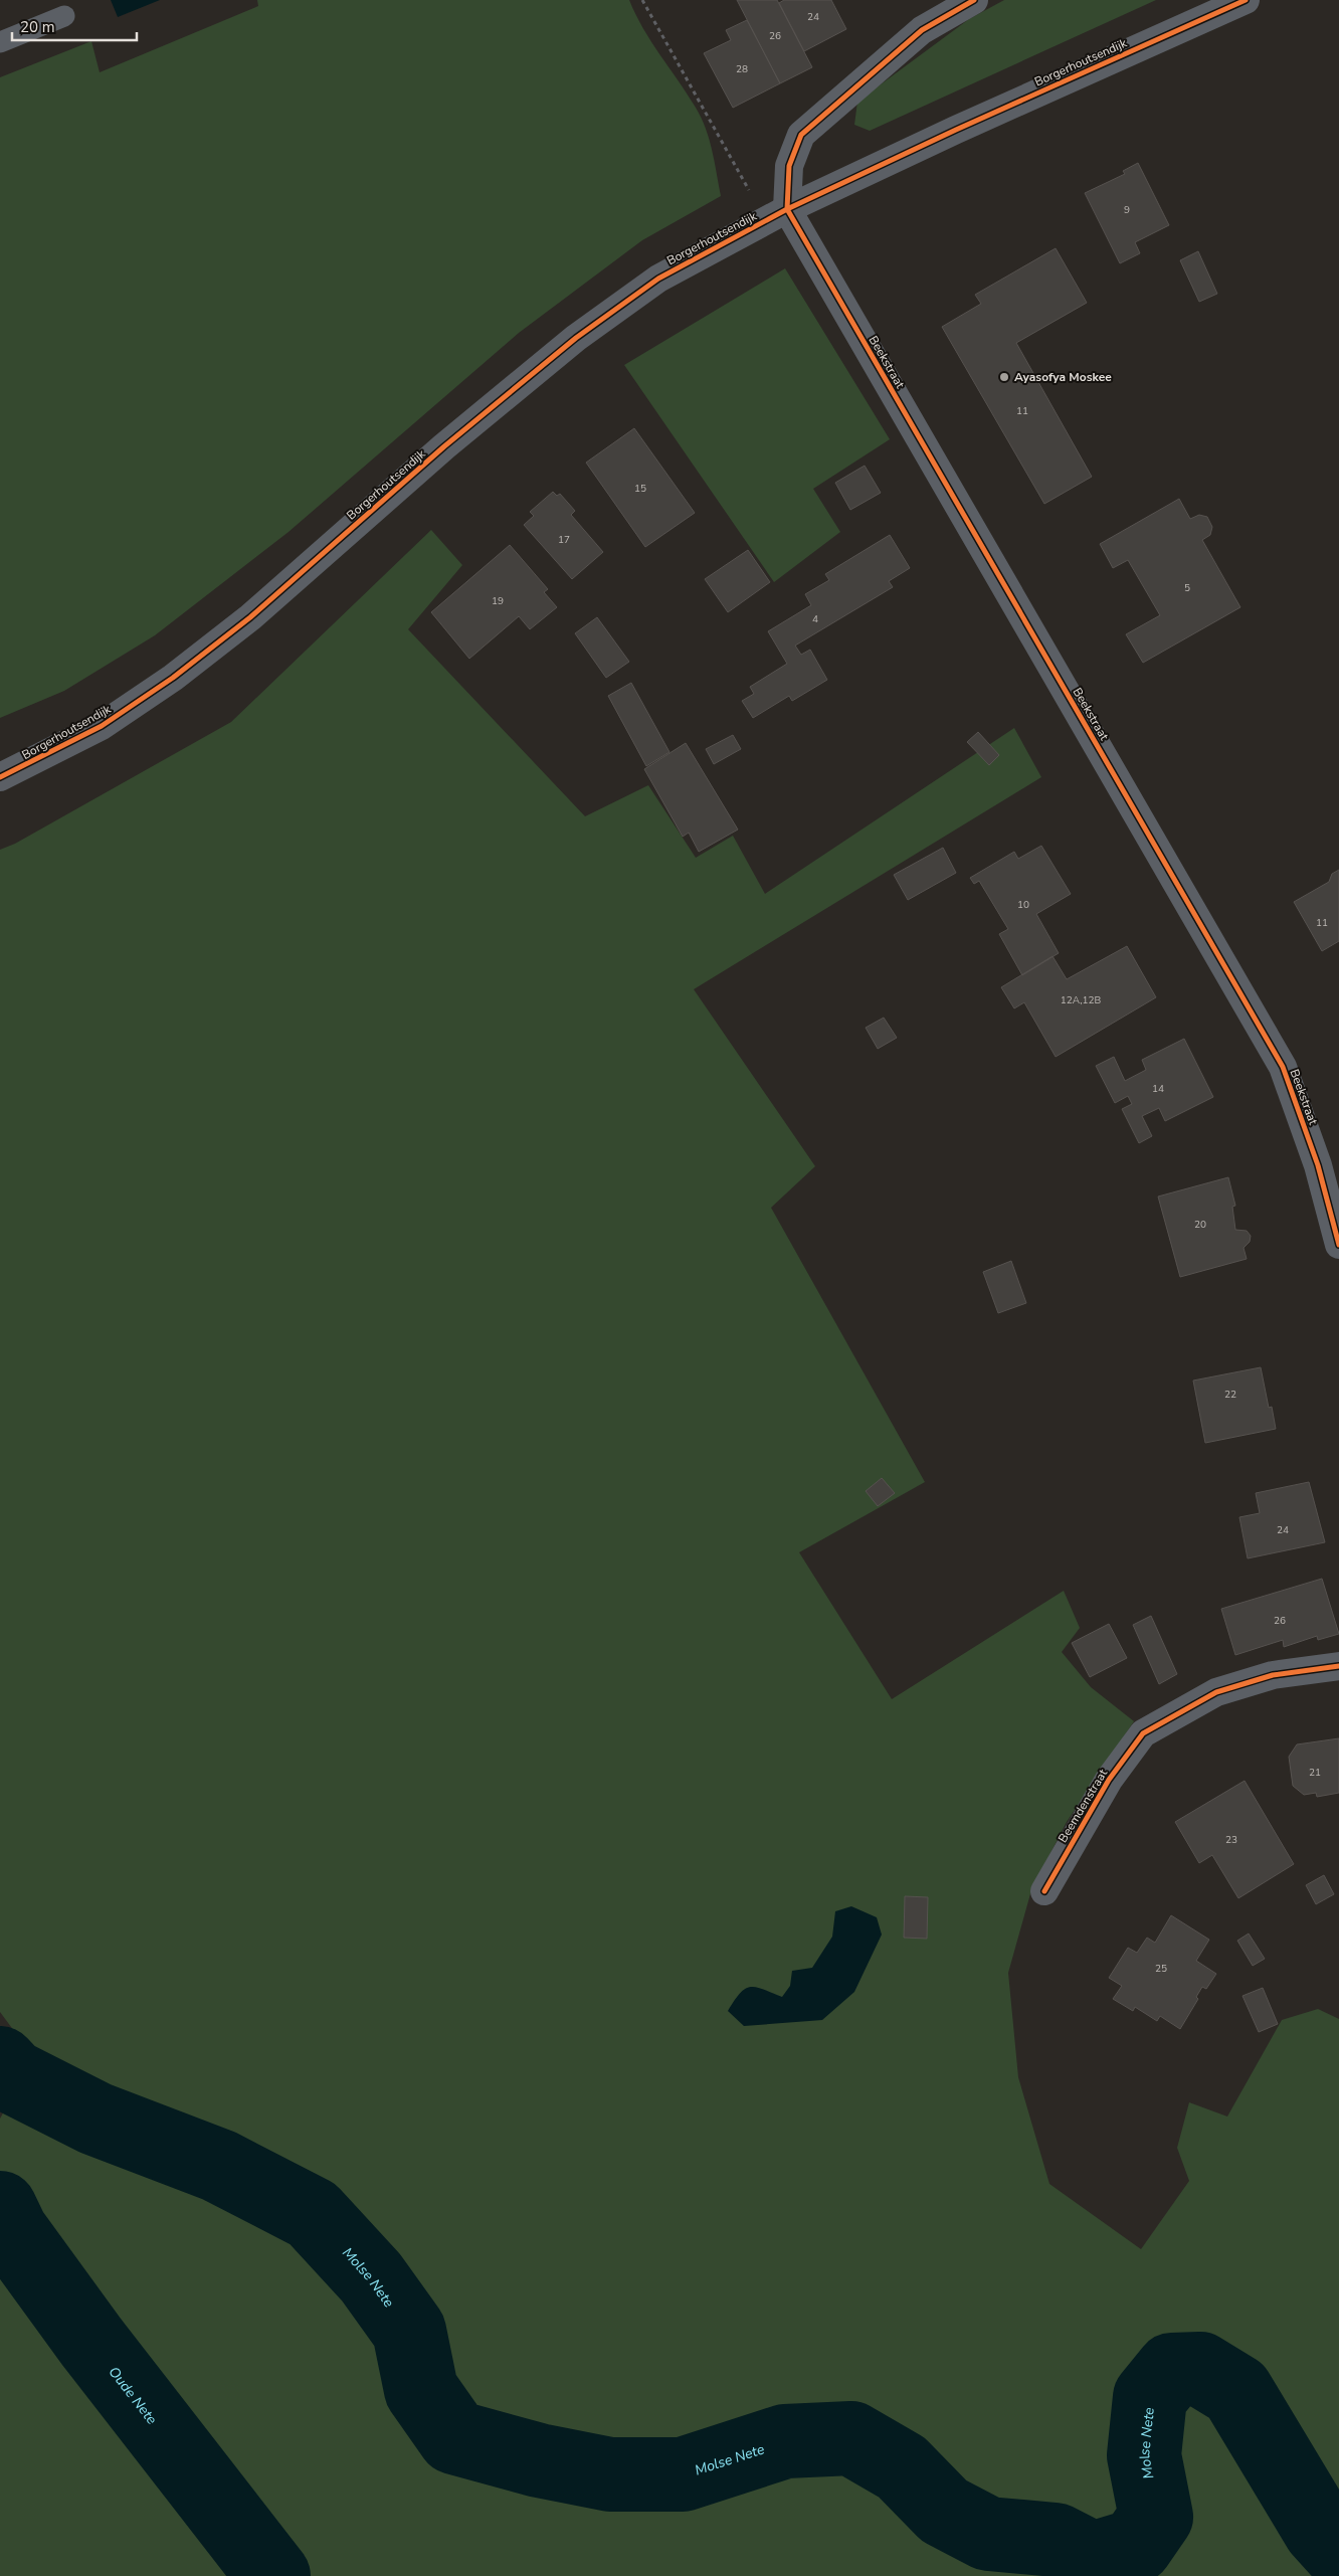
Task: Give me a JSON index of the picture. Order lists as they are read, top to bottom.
{
  "streets": {
    "street": ["Borgerhoutsendijk", "Beekstraat", "Beemdenstraat"]
  },
  "crossings": [
    ["Borgerhoutsendijk", "Beekstraat"]
  ],
  "water": ["Molse Nete", "Oude Nete"],
  "places": ["Ayasofya Moskee"],
  "house_numbers": [
    "24",
    "26",
    "28",
    "9",
    "11",
    "15",
    "17",
    "5",
    "19",
    "4",
    "10",
    "11",
    "12A,12B",
    "14",
    "20",
    "22",
    "24",
    "26",
    "21",
    "23",
    "25"
  ],
  "scale_bar": "20 m"
}
